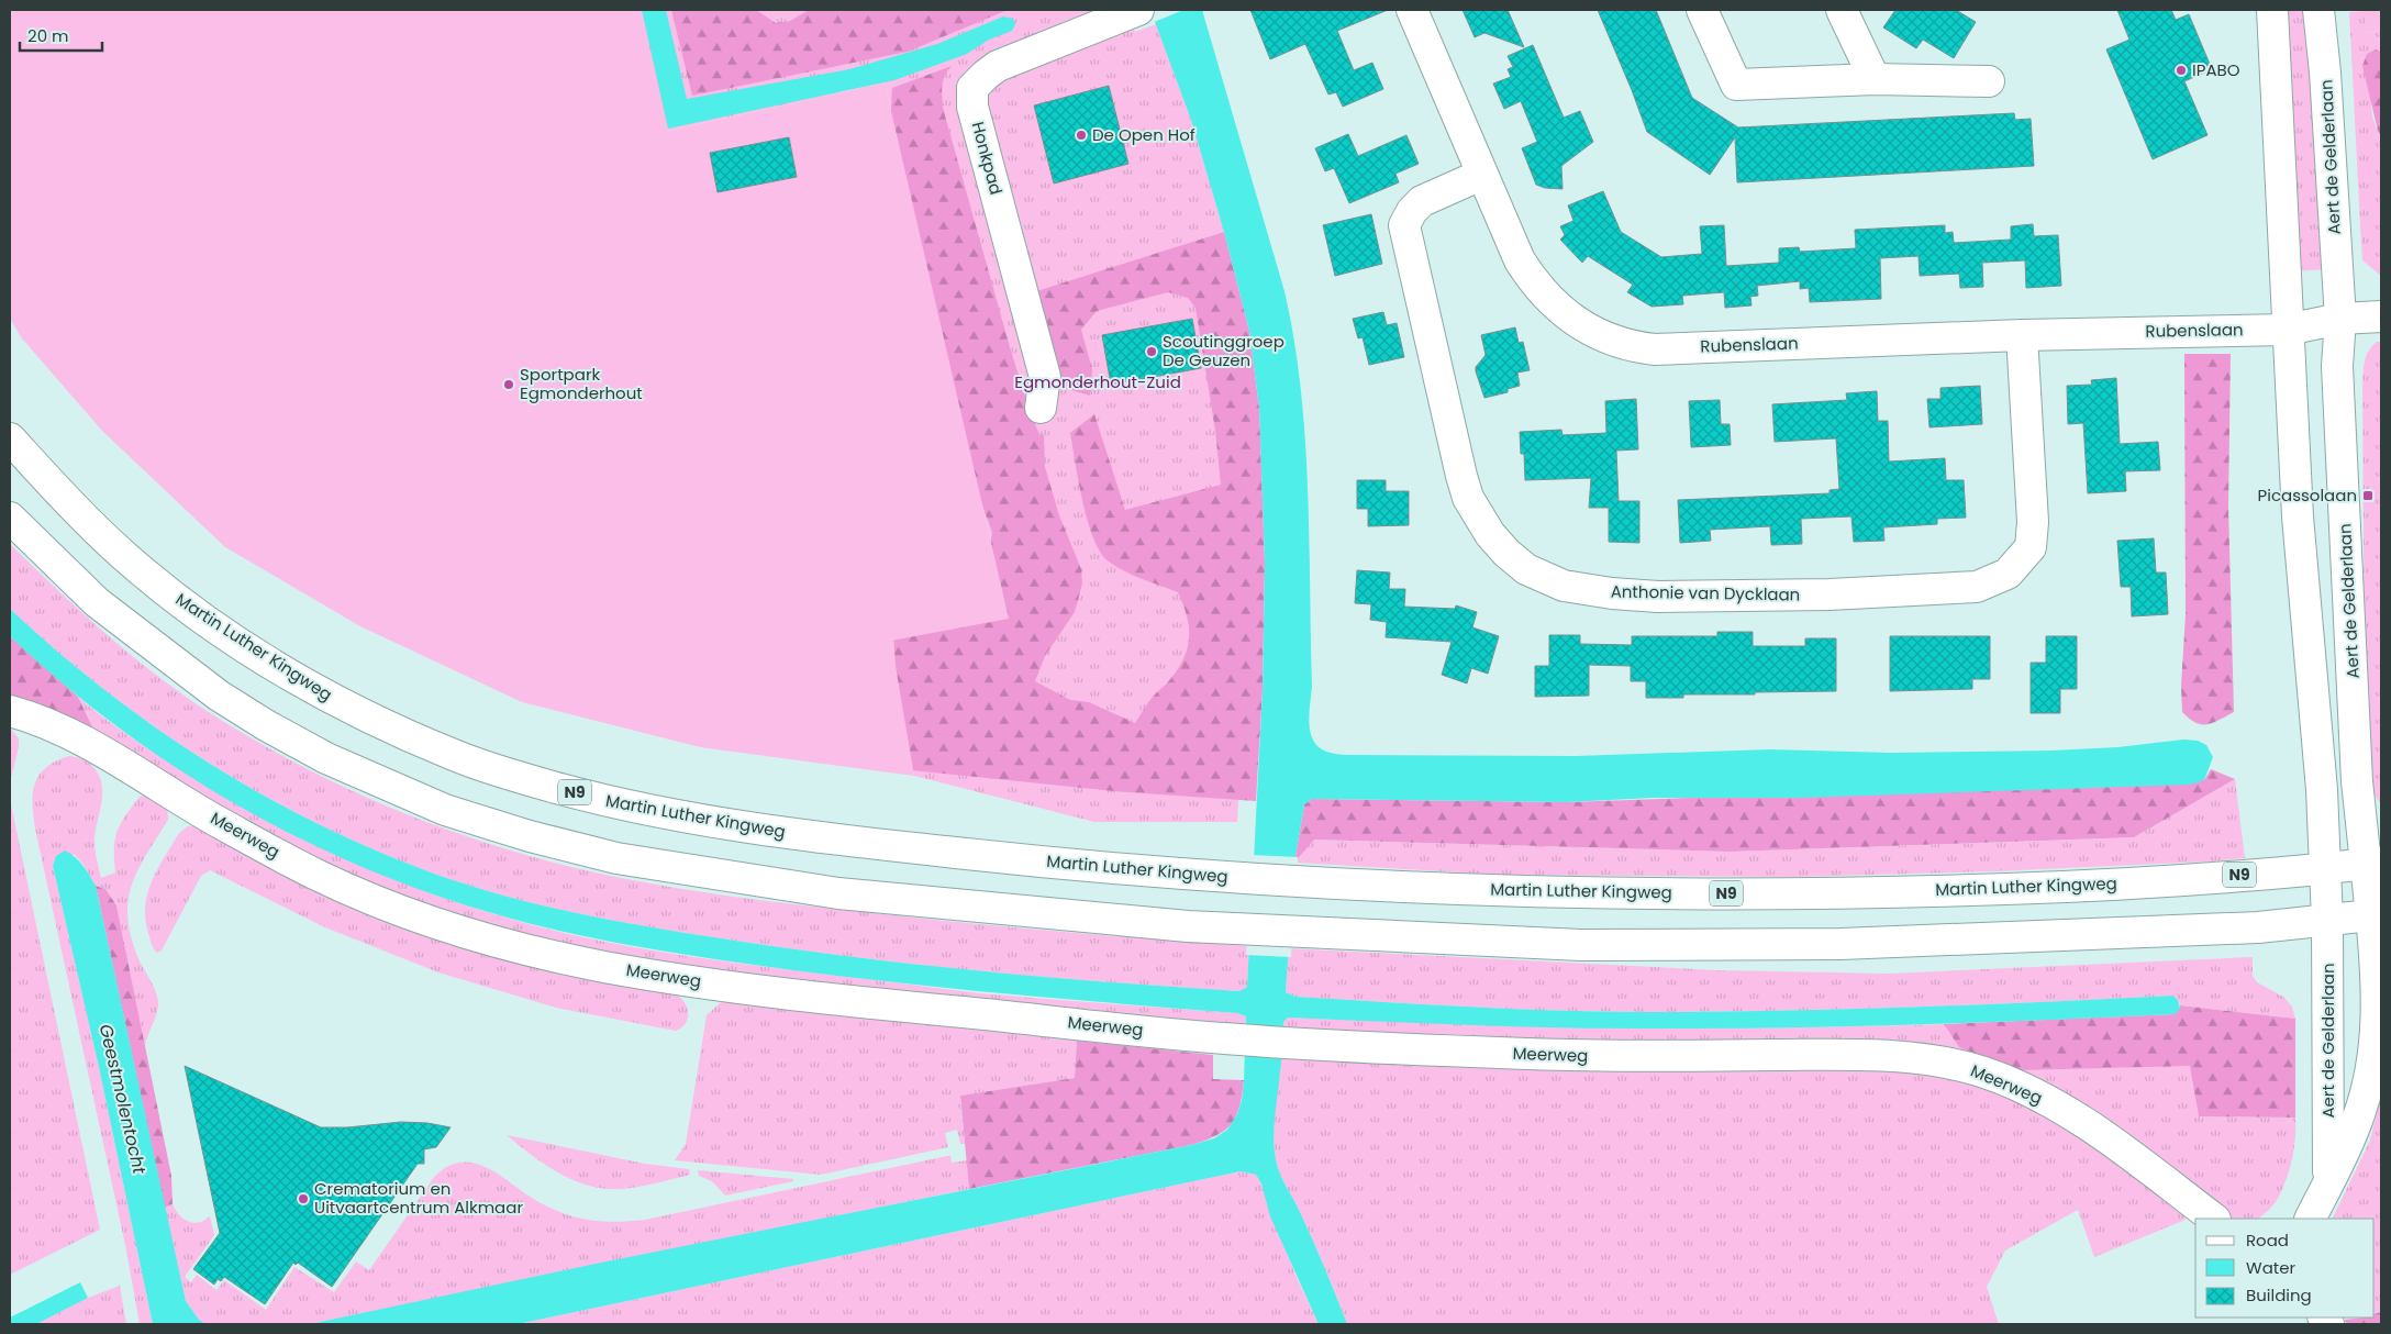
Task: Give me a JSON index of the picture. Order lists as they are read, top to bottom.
{
  "streets": {
    "main road": [
      "Aert de Gelderlaan",
      "Honkpad",
      "Rubenslaan",
      "Anthonie van Dycklaan",
      "Martin Luther Kingweg",
      "N9",
      "Meerweg"
    ]
  },
  "crossings": [
    ["Aert de Gelderlaan", "Rubenslaan"],
    ["Aert de Gelderlaan", "Martin Luther Kingweg"],
    ["Rubenslaan", "Anthonie van Dycklaan"]
  ],
  "water": ["Geestmolentocht"],
  "parks": ["Egmonderhout-Zuid"],
  "places": {
    "other": [
      "IPABO",
      "De Open Hof",
      "Scoutinggroep De Geuzen",
      "Sportpark Egmonderhout",
      "Crematorium en Uitvaartcentrum Alkmaar"
    ],
    "transit": ["Picassolaan"]
  },
  "legend": ["Road", "Water", "Building"],
  "scale_bar": "20 m"
}
